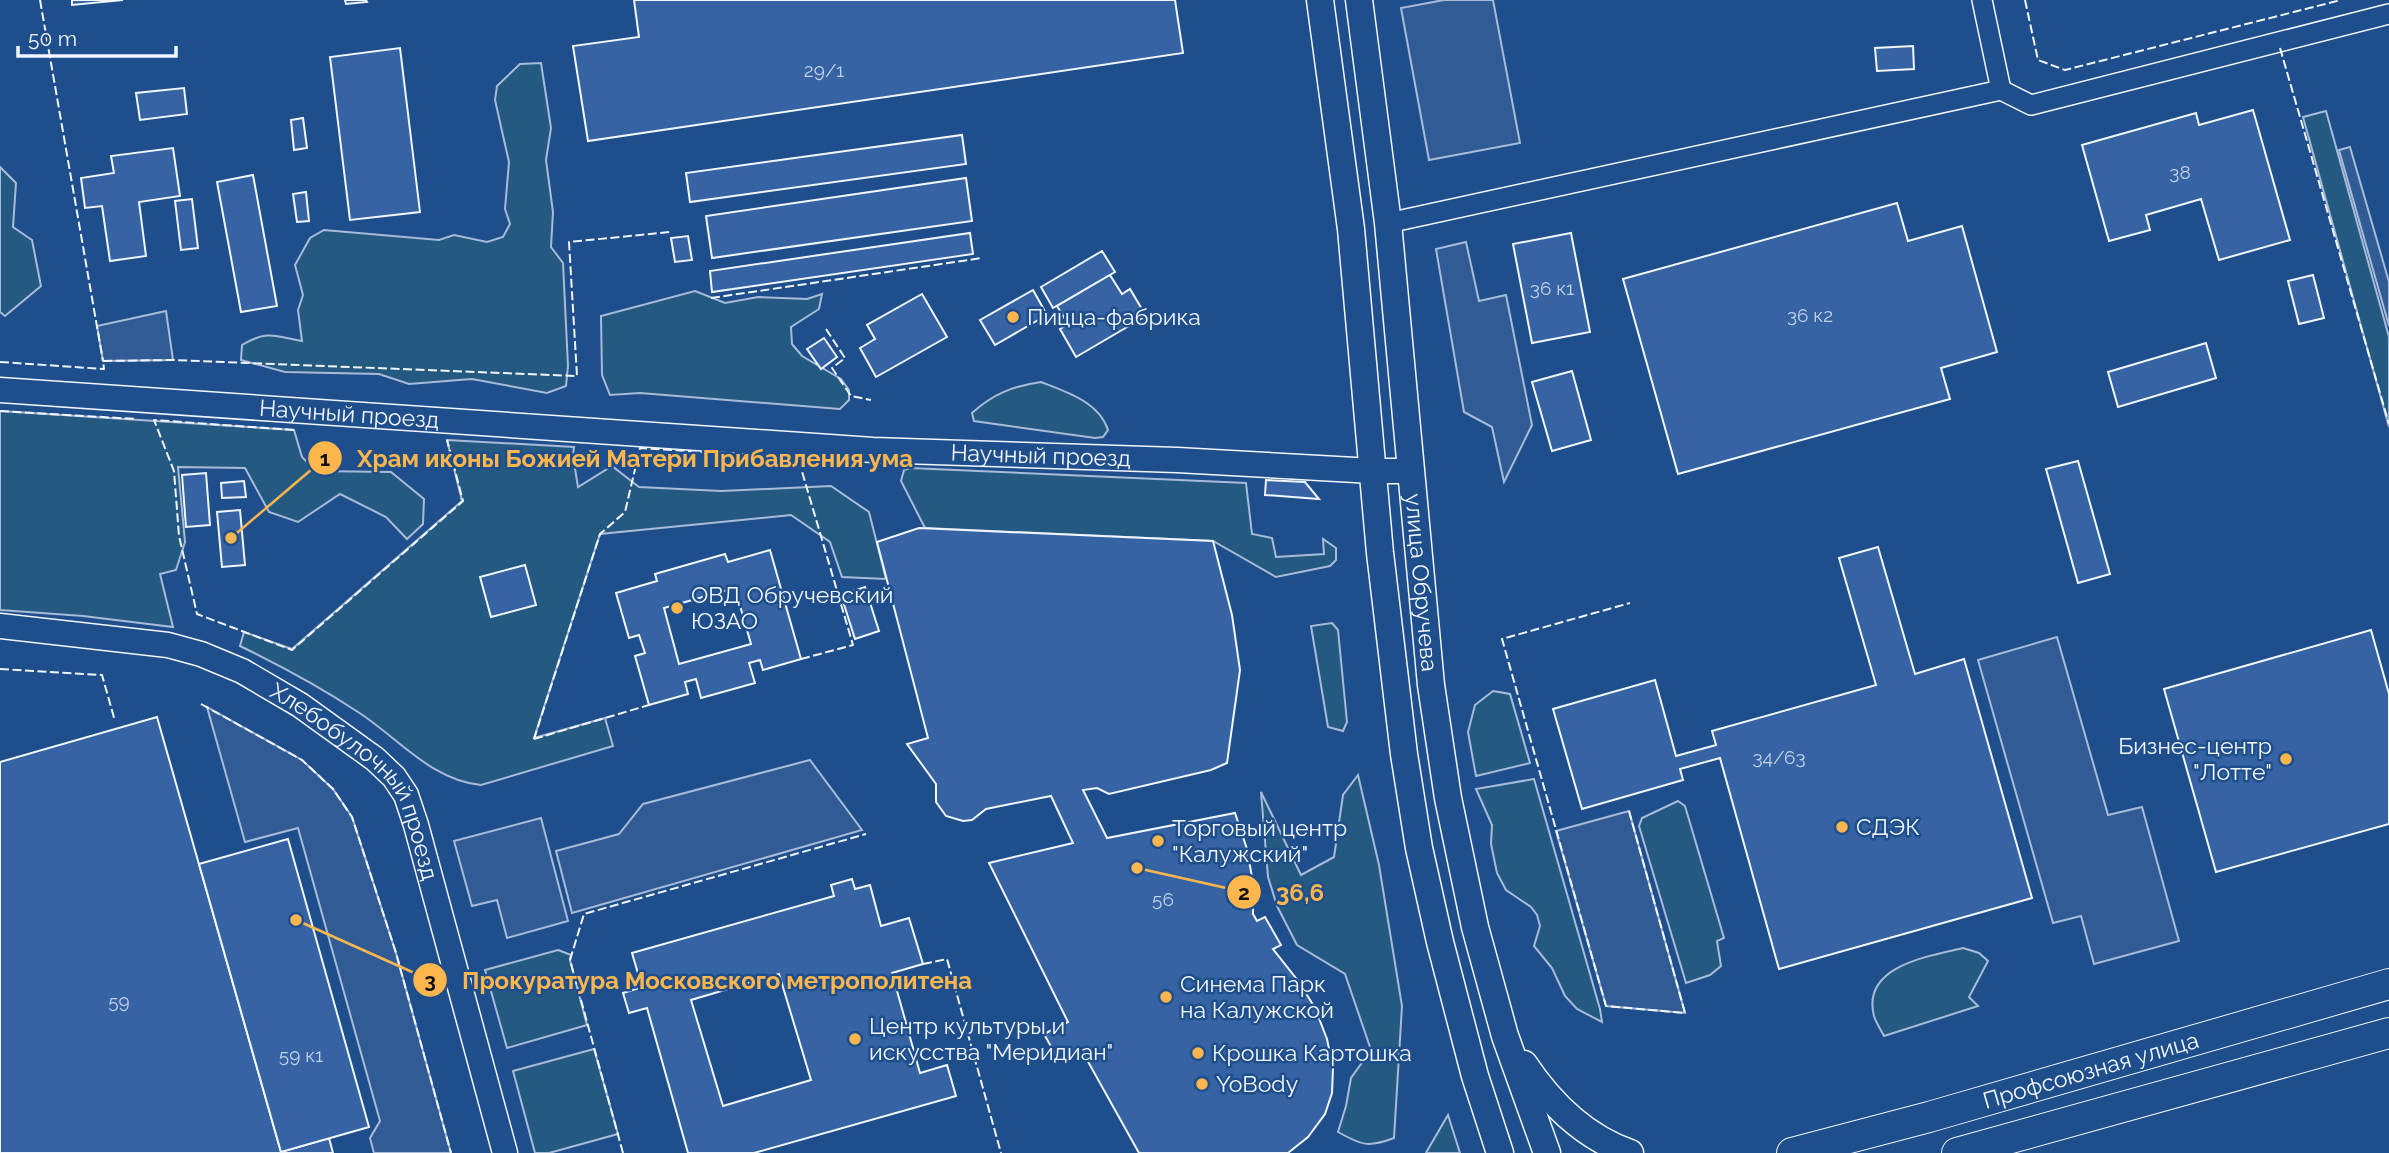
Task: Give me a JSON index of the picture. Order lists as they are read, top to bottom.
{
  "streets": {
    "main road": ["улица Обручева", "Профсоюзная улица"],
    "street": ["Научный проезд", "Хлебобулочный проезд"]
  },
  "crossings": [
    ["Научный проезд", "улица Обручева"]
  ],
  "places": [
    "Пицца-фабрика",
    "Храм иконы Божией Матери Прибавления ума",
    "ОВД Обручевский ЮЗАО",
    "Бизнес-центр \"Лотте\"",
    "СДЭК",
    "Торговый центр \"Калужский\"",
    "36,6",
    "Прокуратура Московского метрополитена",
    "Синема Парк на Калужской",
    "Центр культуры и искусства \"Меридиан\"",
    "Крошка Картошка",
    "YoBody"
  ],
  "house_numbers": [
    "29/1",
    "38",
    "36 к1",
    "36 к2",
    "34/63",
    "56",
    "59",
    "59 к1"
  ],
  "scale_bar": "50 m"
}
